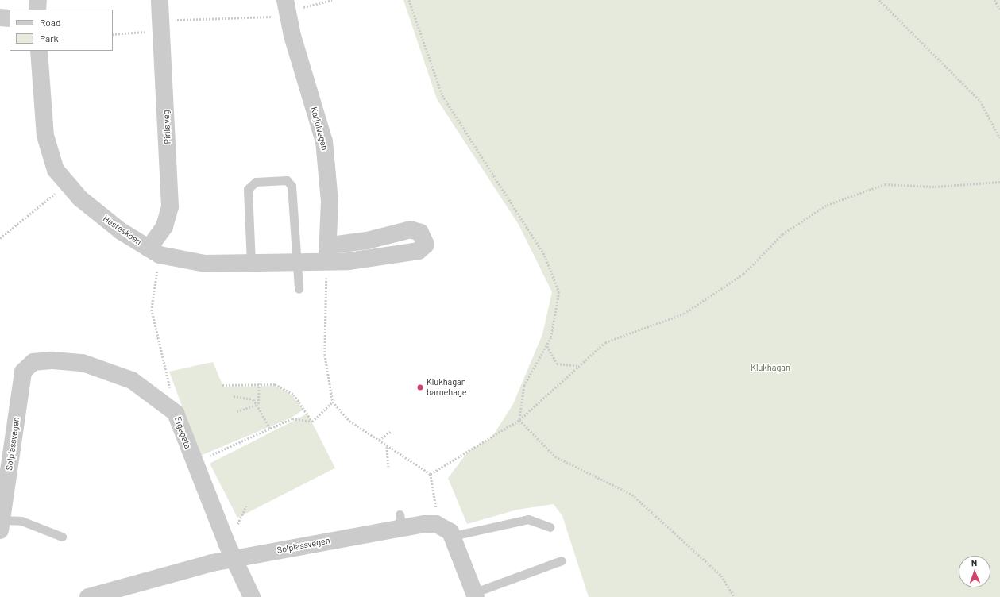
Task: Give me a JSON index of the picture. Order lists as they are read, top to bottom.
{
  "streets": {
    "street": [
      "Pirils veg",
      "Karjolvegen",
      "Hesteskoen",
      "Elgegata",
      "Solplassvegen"
    ]
  },
  "crossings": [
    ["Pirils veg", "Hesteskoen"],
    ["Karjolvegen", "Hesteskoen"],
    ["Elgegata", "Solplassvegen"]
  ],
  "parks": ["Klukhagan"],
  "places": ["Klukhagan barnehage"],
  "legend": ["Road", "Park"],
  "north": "top"
}
